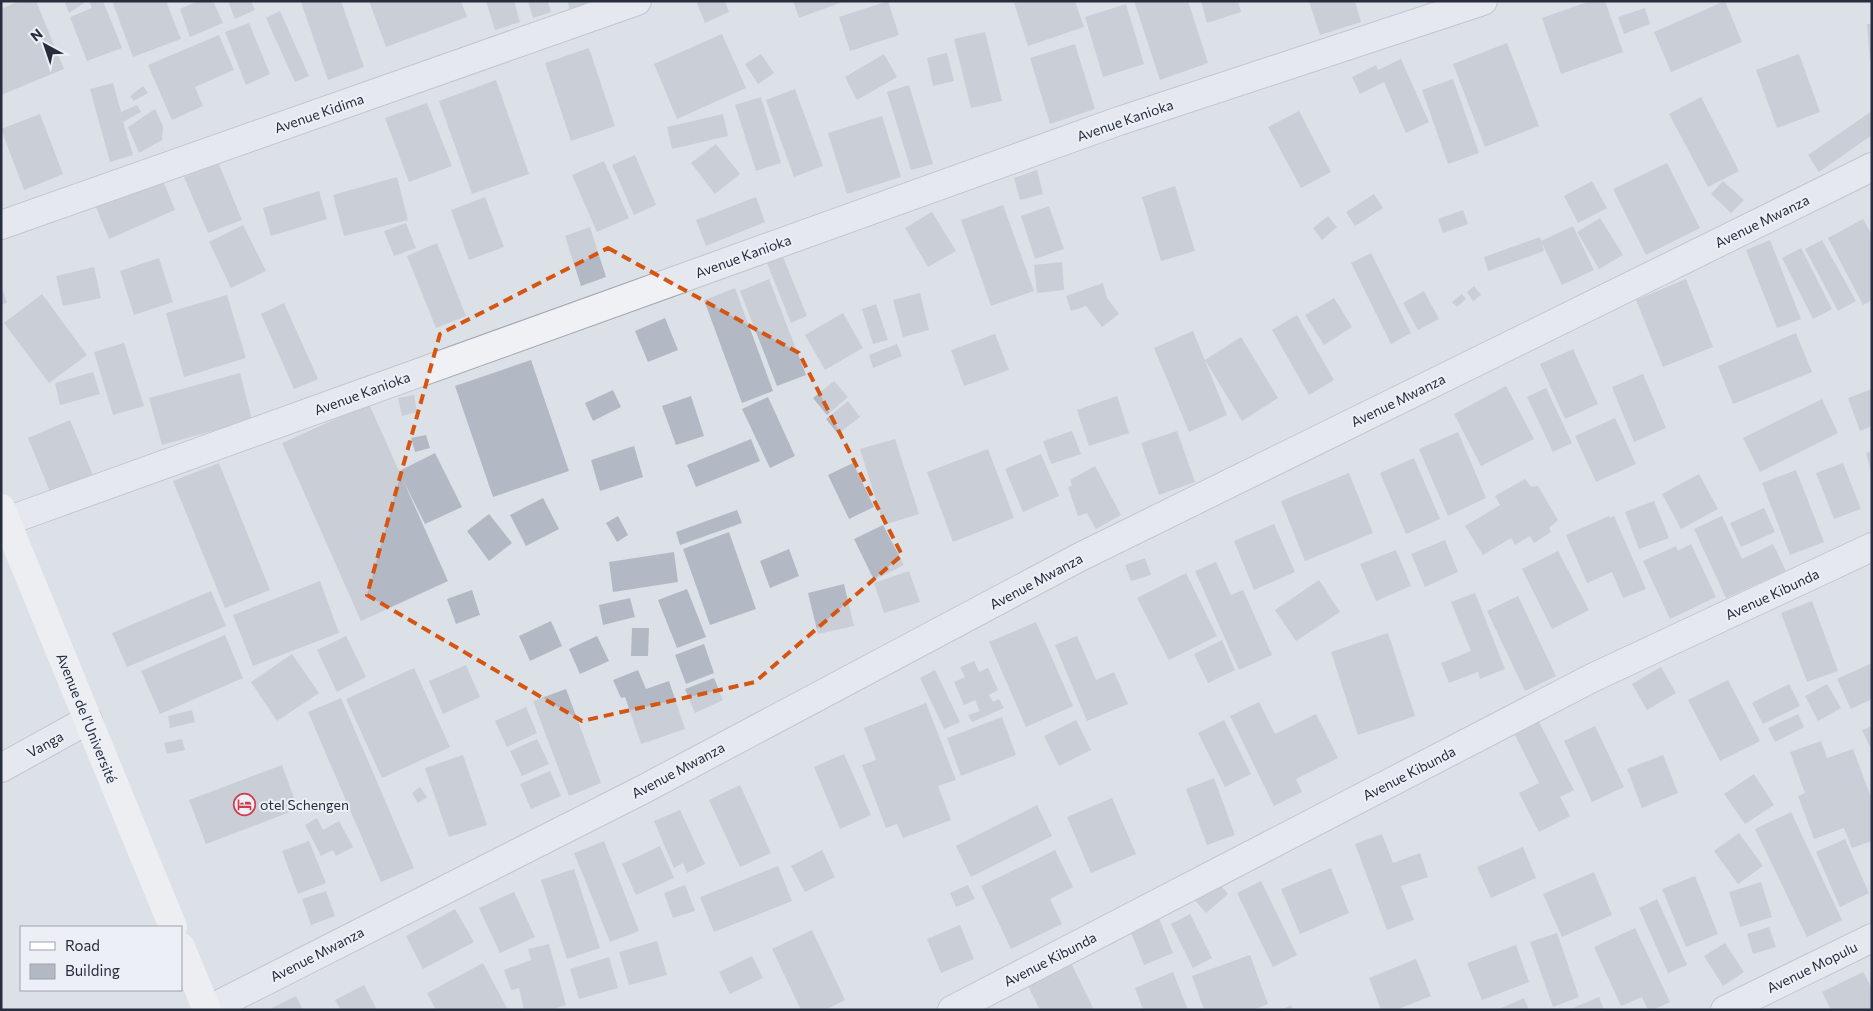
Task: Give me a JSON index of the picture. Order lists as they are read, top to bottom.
{
  "streets": {
    "main road": ["Avenue de l’Université"],
    "street": [
      "Avenue Kidima",
      "Avenue Kanioka",
      "Avenue Mwanza",
      "Avenue Kibunda",
      "Vanga",
      "Avenue Mopulu"
    ]
  },
  "crossings": [
    ["Avenue Kanioka", "Avenue de l’Université"],
    ["Avenue de l’Université", "Vanga"]
  ],
  "places": {
    "hotel": ["otel Schengen"]
  },
  "legend": ["Road", "Building"],
  "north": "top left"
}
